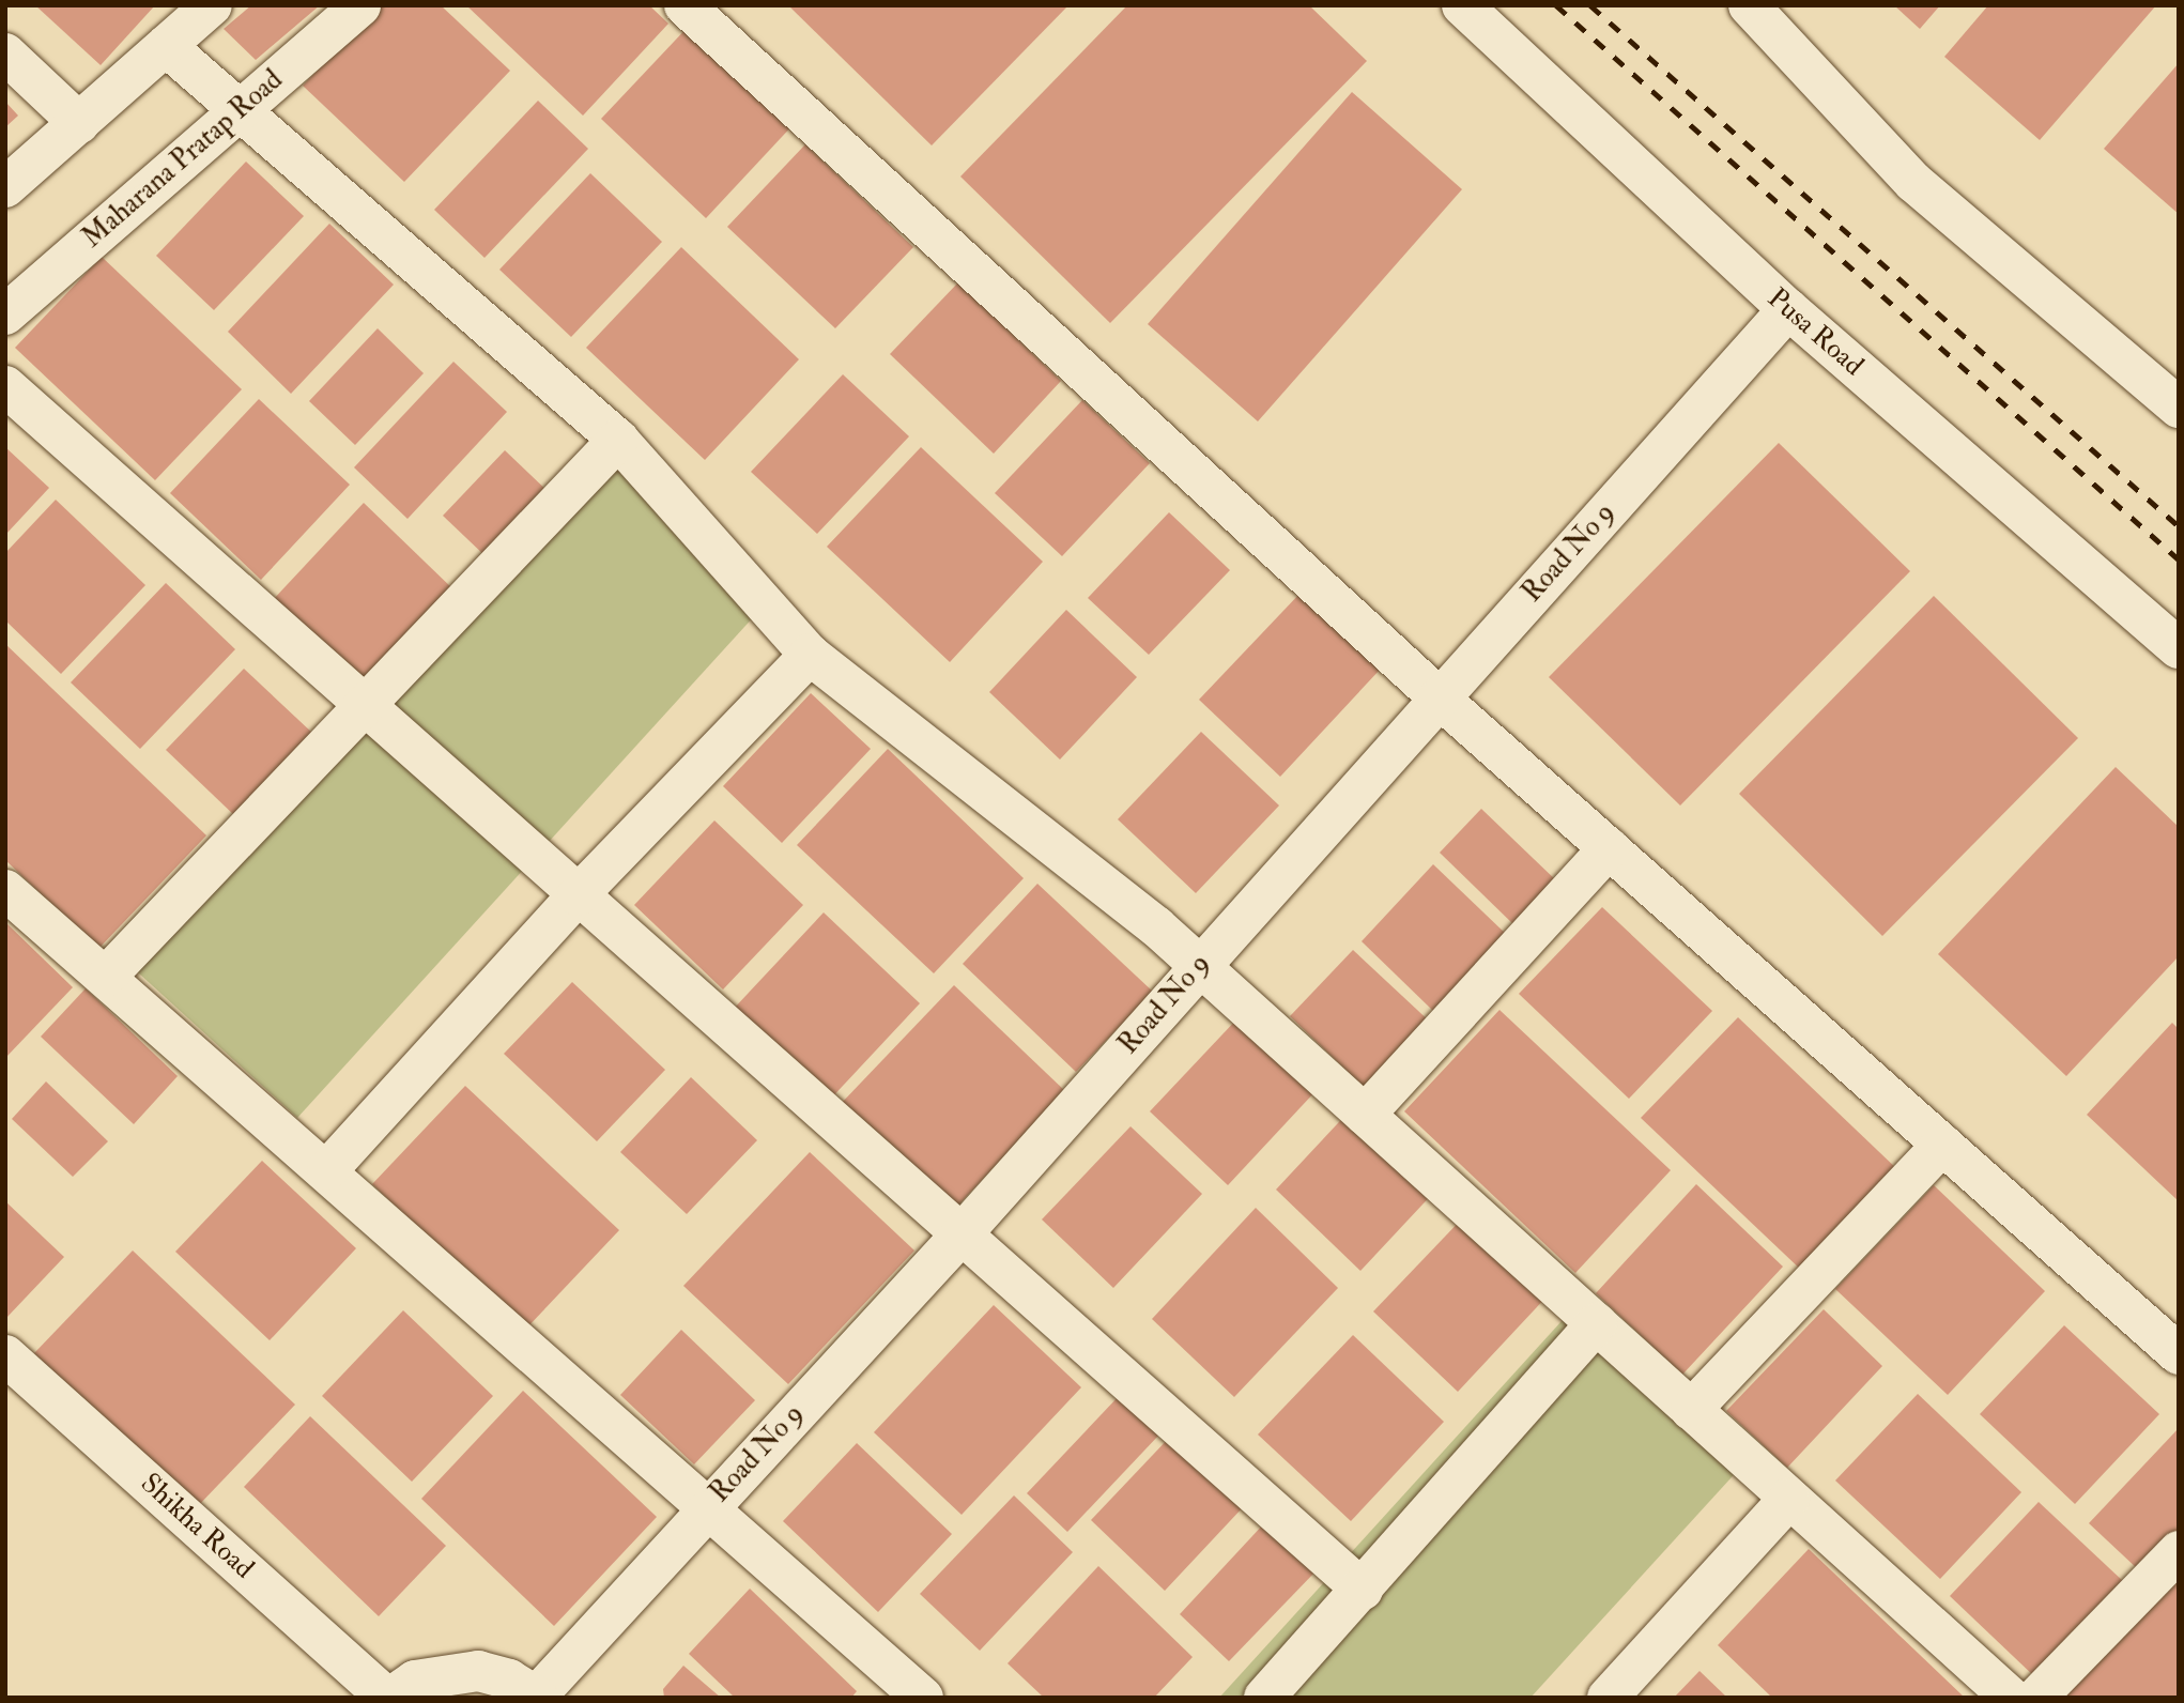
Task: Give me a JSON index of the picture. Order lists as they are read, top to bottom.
{
  "streets": {
    "street": [
      "Maharana Pratap Road",
      "Pusa Road",
      "Road No 9",
      "Shikha Road"
    ]
  },
  "crossings": [
    ["Pusa Road", "Road No 9"]
  ]
}
